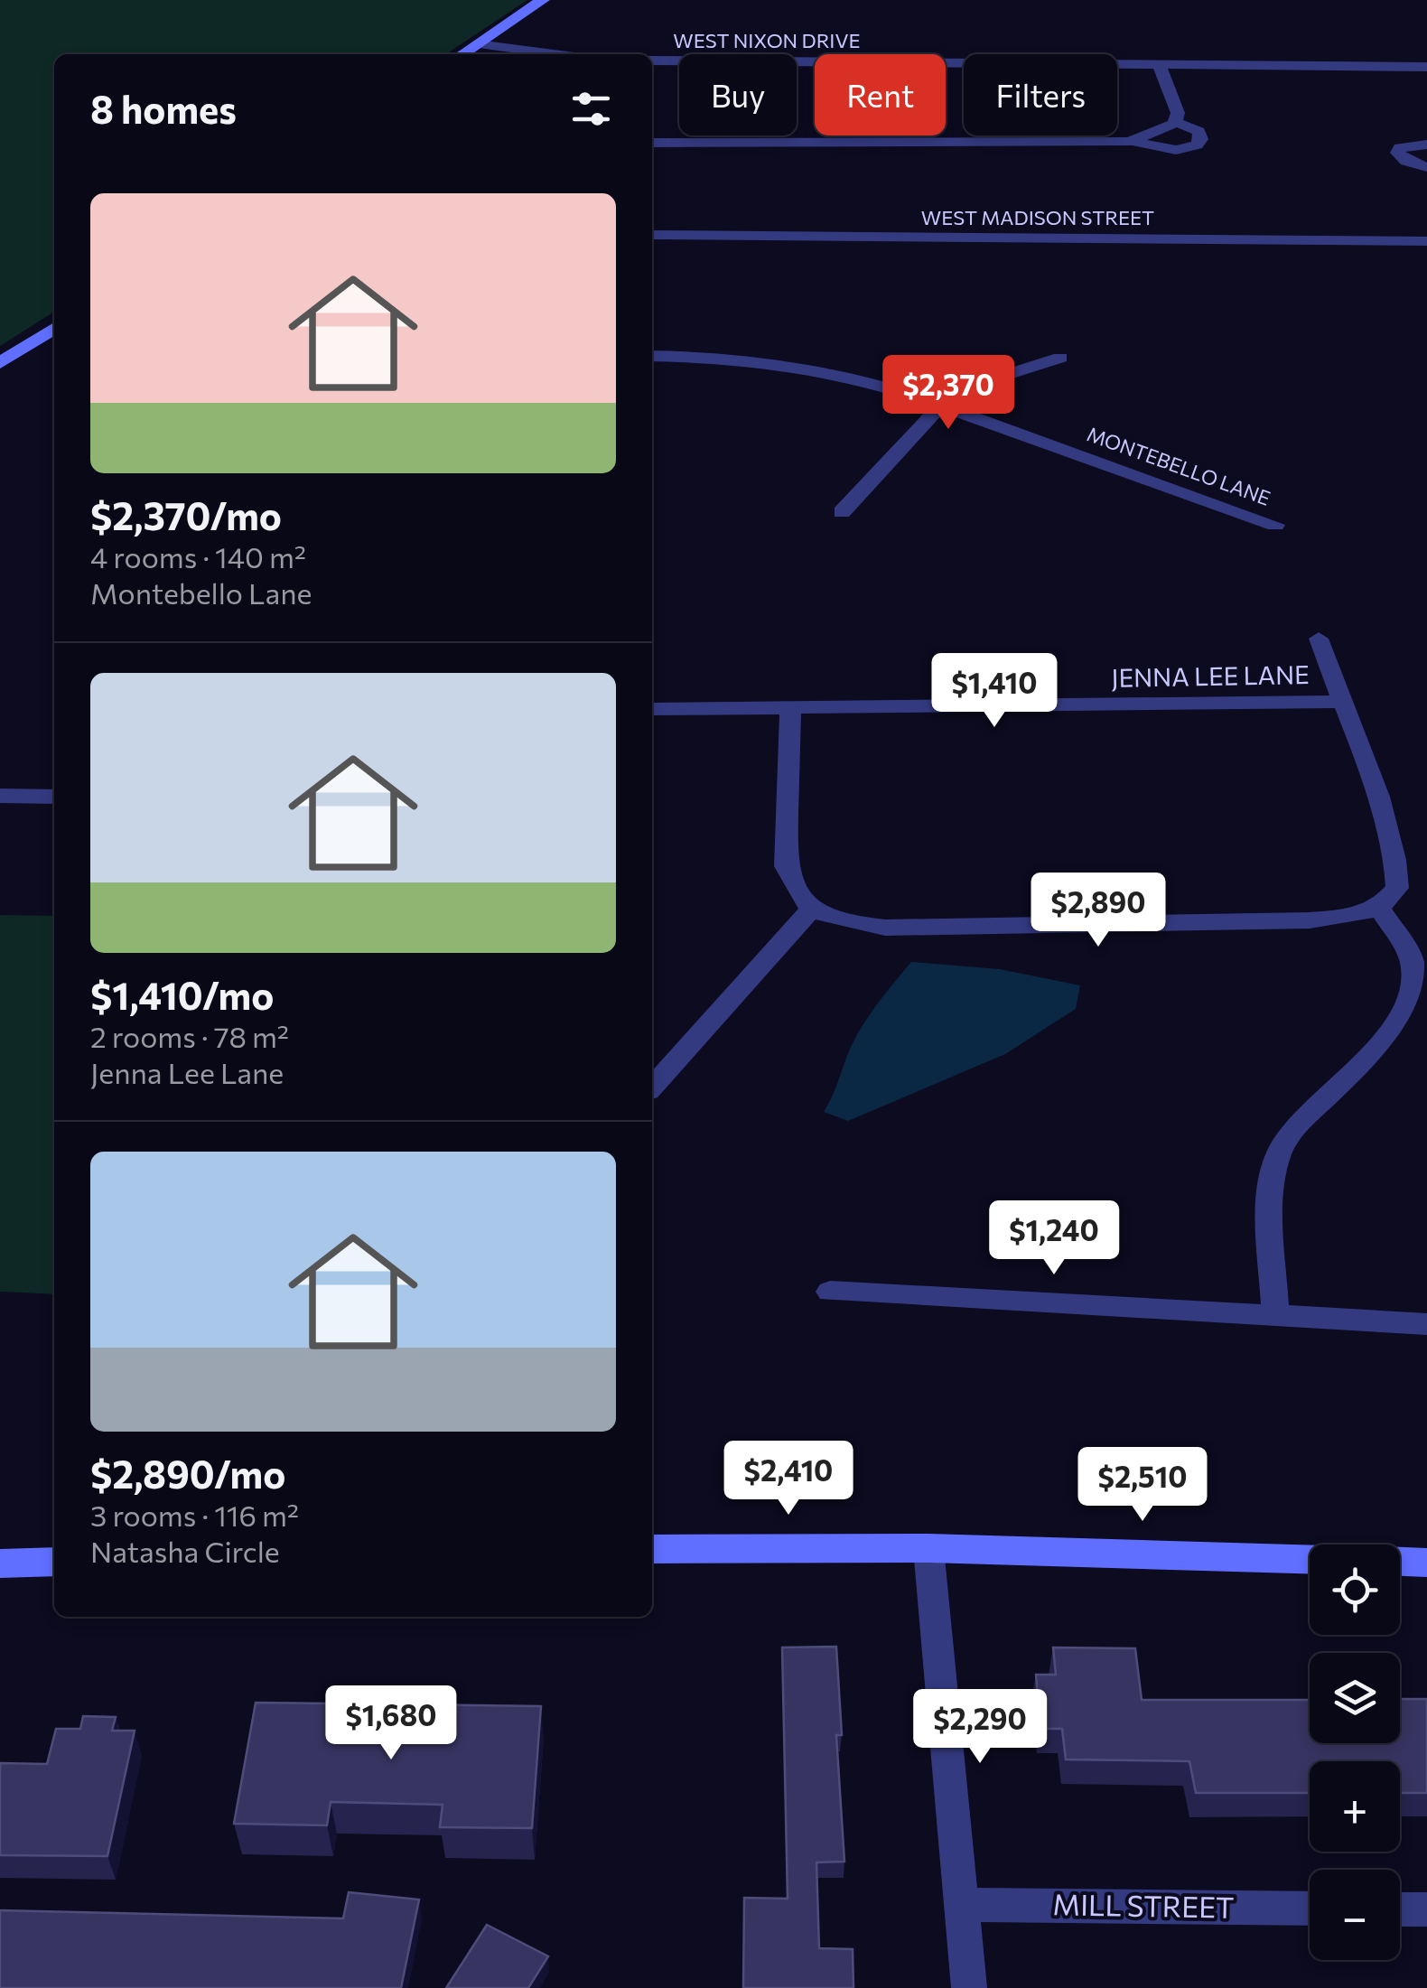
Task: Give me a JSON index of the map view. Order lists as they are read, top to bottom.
{
  "streets": {
    "street": [
      "WEST NIXON DRIVE",
      "WEST MADISON STREET",
      "MONTEBELLO LANE",
      "JENNA LEE LANE",
      "MILL STREET"
    ]
  },
  "page": {
    "chip": ["Buy", "Rent", "Filters"],
    "heading": "8 homes",
    "list": [
      {
        "name": "$2,370/mo",
        "note": "4 rooms · 140 m² · Montebello Lane"
      },
      {
        "name": "$1,410/mo",
        "note": "2 rooms · 78 m² · Jenna Lee Lane"
      },
      {
        "name": "$2,890/mo",
        "note": "3 rooms · 116 m² · Natasha Circle"
      }
    ],
    "price": [
      "$2,370",
      "$1,410",
      "$2,890",
      "$1,240",
      "$2,410",
      "$2,510",
      "$1,680",
      "$2,290"
    ],
    "map_buttons": ["+", "−"]
  }
}
